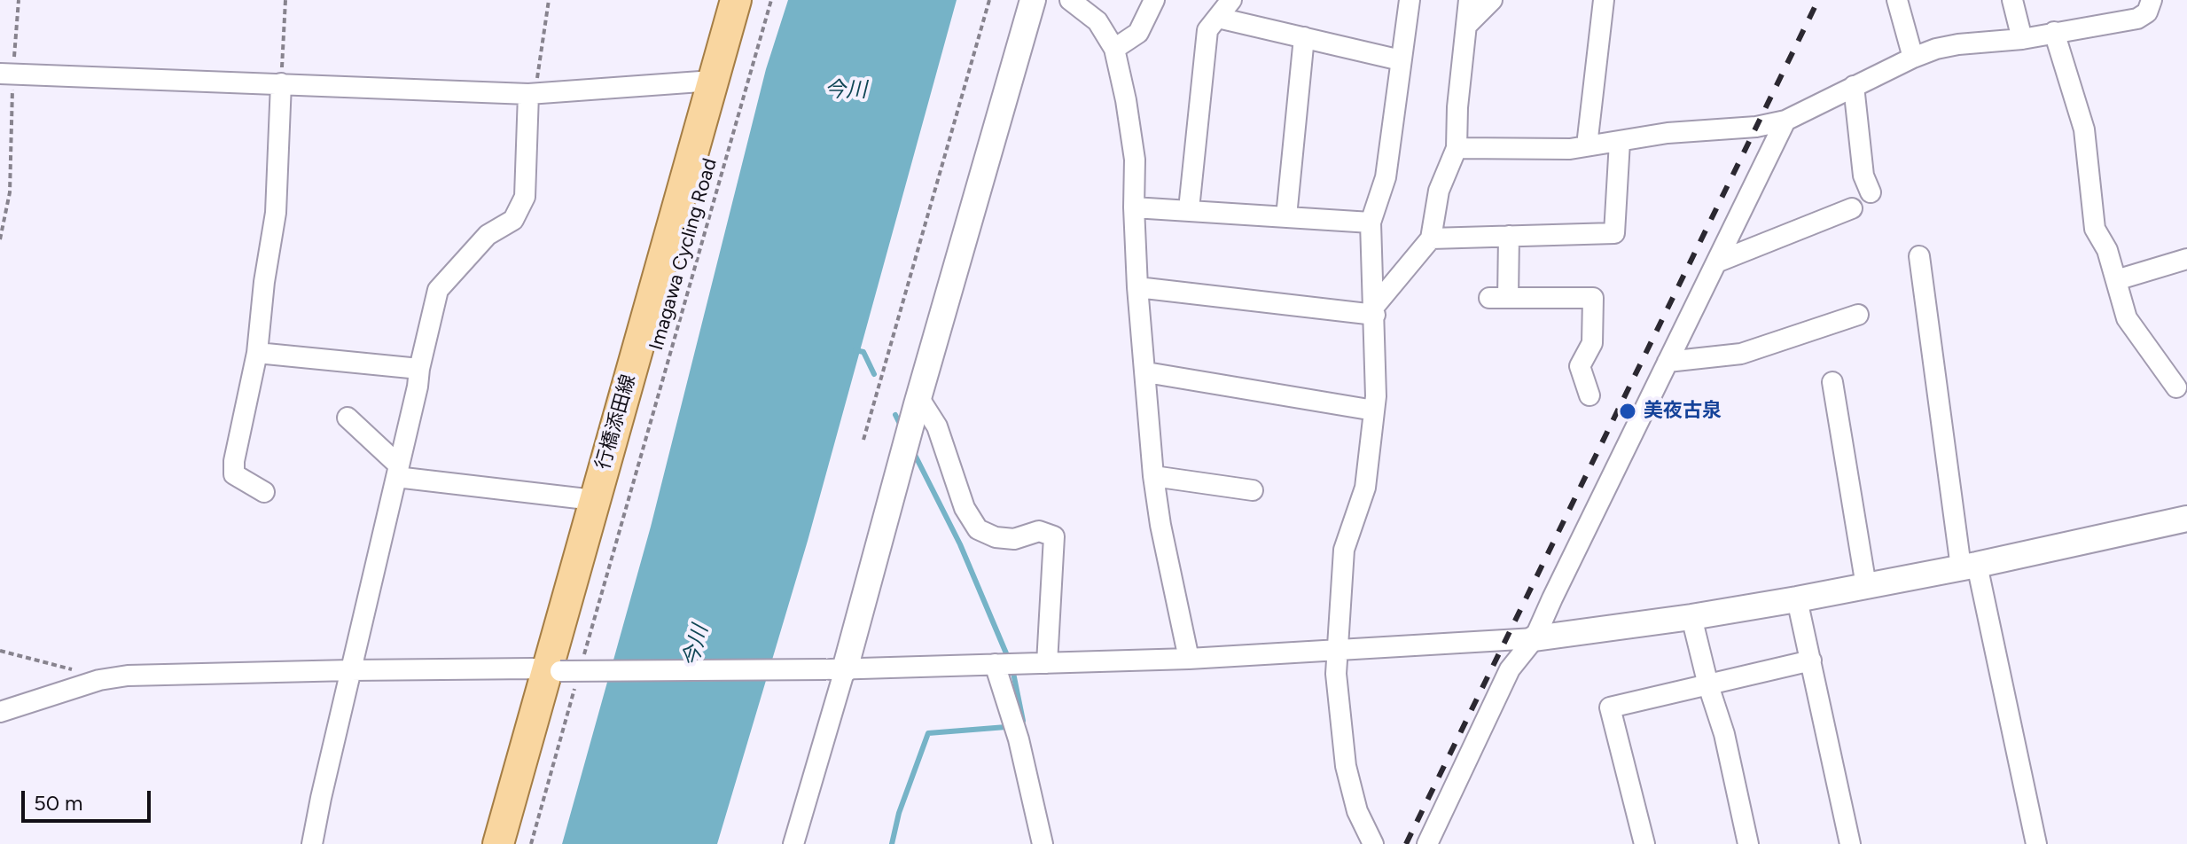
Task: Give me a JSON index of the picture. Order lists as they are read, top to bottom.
{
  "streets": {
    "main road": ["行橋添田線"],
    "path": ["Imagawa Cycling Road"]
  },
  "water": ["今川"],
  "places": ["美夜古泉"],
  "scale_bar": "50 m"
}
